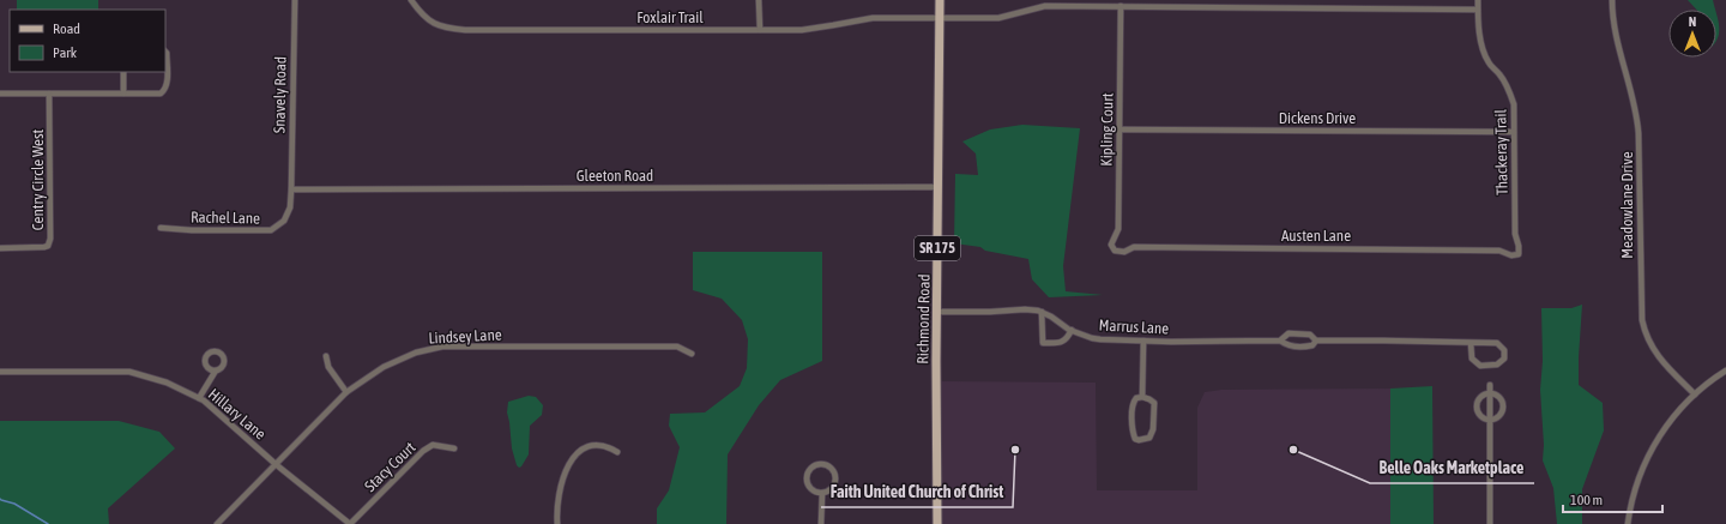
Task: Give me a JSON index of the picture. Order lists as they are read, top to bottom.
{
  "streets": {
    "main road": ["SR 175", "Richmond Road"],
    "street": [
      "Foxlair Trail",
      "Snavely Road",
      "Dickens Drive",
      "Kipling Court",
      "Thackeray Trail",
      "Gleeton Road",
      "Centry Circle West",
      "Meadowlane Drive",
      "Rachel Lane",
      "Austen Lane",
      "Marrus Lane",
      "Lindsey Lane",
      "Hillary Lane",
      "Stacy Court"
    ]
  },
  "crossings": [
    ["Foxlair Trail", "Kipling Court"],
    ["Foxlair Trail", "Thackeray Trail"],
    ["Foxlair Trail", "Richmond Road"],
    ["Snavely Road", "Gleeton Road"],
    ["Snavely Road", "Rachel Lane"],
    ["Dickens Drive", "Kipling Court"],
    ["Dickens Drive", "Thackeray Trail"],
    ["Kipling Court", "Austen Lane"],
    ["Thackeray Trail", "Austen Lane"],
    ["Gleeton Road", "Rachel Lane"],
    ["Gleeton Road", "Richmond Road"],
    ["Richmond Road", "Marrus Lane"],
    ["Lindsey Lane", "Hillary Lane"],
    ["Hillary Lane", "Stacy Court"]
  ],
  "places": ["Faith United Church of Christ", "Belle Oaks Marketplace"],
  "legend": ["Road", "Park"],
  "scale_bar": "100 m",
  "north": "top"
}
